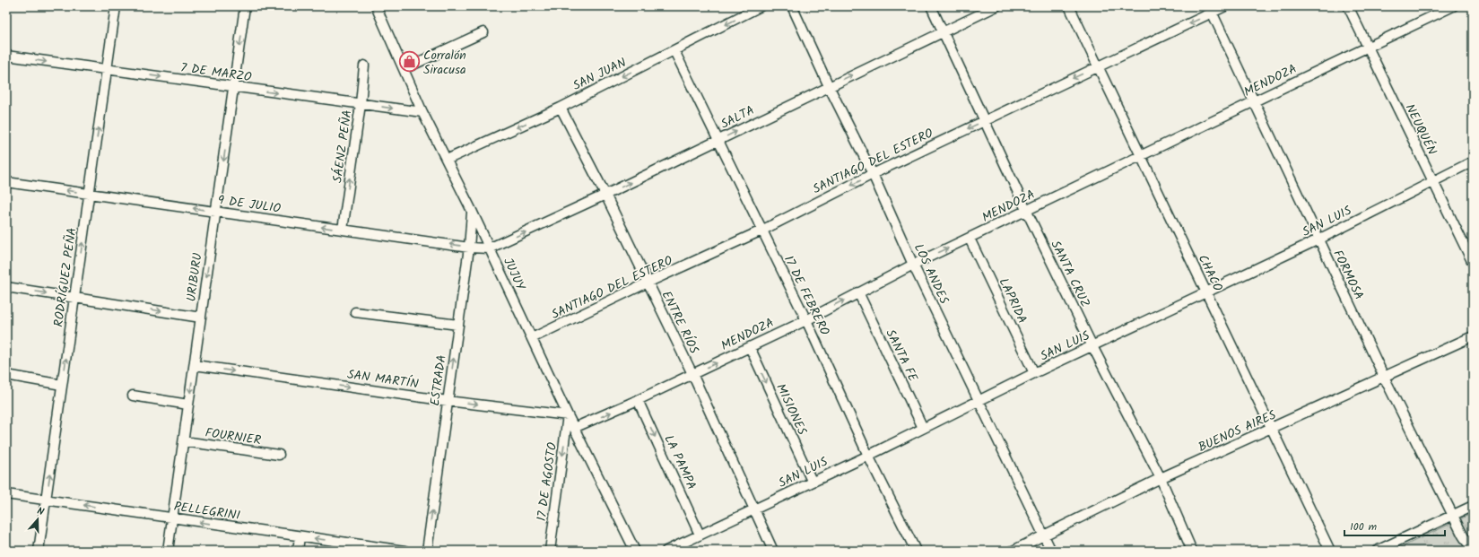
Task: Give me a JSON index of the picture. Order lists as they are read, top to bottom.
{
  "streets": {
    "street": [
      "7 DE MARZO",
      "SAN JUAN",
      "MENDOZA",
      "SALTA",
      "NEUQUÉN",
      "SÁENZ PEÑA",
      "SANTIAGO DEL ESTERO",
      "9 DE JULIO",
      "SAN LUIS",
      "CHACO",
      "JUJUY",
      "LOS ANDES",
      "SANTA CRUZ",
      "FORMOSA",
      "RODRÍGUEZ PEÑA",
      "URIBURU",
      "17 DE FEBRERO",
      "LAPRIDA",
      "ENTRE RÍOS",
      "SANTA FE",
      "SAN MARTÍN",
      "ESTRADA",
      "MISIONES",
      "BUENOS AIRES",
      "FOURNIER",
      "LA PAMPA",
      "17 DE AGOSTO",
      "PELLEGRINI"
    ]
  },
  "crossings": [
    ["7 DE MARZO", "SÁENZ PEÑA"],
    ["7 DE MARZO", "JUJUY"],
    ["7 DE MARZO", "RODRÍGUEZ PEÑA"],
    ["7 DE MARZO", "URIBURU"],
    ["SAN JUAN", "JUJUY"],
    ["SAN JUAN", "17 DE FEBRERO"],
    ["SAN JUAN", "ENTRE RÍOS"],
    ["MENDOZA", "NEUQUÉN"],
    ["MENDOZA", "CHACO"],
    ["MENDOZA", "JUJUY"],
    ["MENDOZA", "LOS ANDES"],
    ["MENDOZA", "SANTA CRUZ"],
    ["MENDOZA", "FORMOSA"],
    ["MENDOZA", "17 DE FEBRERO"],
    ["MENDOZA", "LAPRIDA"],
    ["MENDOZA", "ENTRE RÍOS"],
    ["MENDOZA", "SANTA FE"],
    ["MENDOZA", "MISIONES"],
    ["MENDOZA", "LA PAMPA"],
    ["SALTA", "9 DE JULIO"],
    ["SALTA", "JUJUY"],
    ["SALTA", "LOS ANDES"],
    ["SALTA", "SANTA CRUZ"],
    ["SALTA", "17 DE FEBRERO"],
    ["SALTA", "ENTRE RÍOS"],
    ["NEUQUÉN", "SAN LUIS"],
    ["SÁENZ PEÑA", "9 DE JULIO"],
    ["SANTIAGO DEL ESTERO", "CHACO"],
    ["SANTIAGO DEL ESTERO", "JUJUY"],
    ["SANTIAGO DEL ESTERO", "LOS ANDES"],
    ["SANTIAGO DEL ESTERO", "SANTA CRUZ"],
    ["SANTIAGO DEL ESTERO", "FORMOSA"],
    ["SANTIAGO DEL ESTERO", "17 DE FEBRERO"],
    ["SANTIAGO DEL ESTERO", "ENTRE RÍOS"],
    ["9 DE JULIO", "JUJUY"],
    ["9 DE JULIO", "RODRÍGUEZ PEÑA"],
    ["9 DE JULIO", "URIBURU"],
    ["9 DE JULIO", "ESTRADA"],
    ["SAN LUIS", "CHACO"],
    ["SAN LUIS", "LOS ANDES"],
    ["SAN LUIS", "SANTA CRUZ"],
    ["SAN LUIS", "FORMOSA"],
    ["SAN LUIS", "17 DE FEBRERO"],
    ["SAN LUIS", "LAPRIDA"],
    ["SAN LUIS", "ENTRE RÍOS"],
    ["SAN LUIS", "SANTA FE"],
    ["SAN LUIS", "MISIONES"],
    ["SAN LUIS", "LA PAMPA"],
    ["CHACO", "BUENOS AIRES"],
    ["JUJUY", "SAN MARTÍN"],
    ["JUJUY", "ESTRADA"],
    ["JUJUY", "17 DE AGOSTO"],
    ["LOS ANDES", "BUENOS AIRES"],
    ["SANTA CRUZ", "BUENOS AIRES"],
    ["FORMOSA", "BUENOS AIRES"],
    ["RODRÍGUEZ PEÑA", "PELLEGRINI"],
    ["URIBURU", "SAN MARTÍN"],
    ["URIBURU", "FOURNIER"],
    ["URIBURU", "PELLEGRINI"],
    ["SAN MARTÍN", "ESTRADA"],
    ["SAN MARTÍN", "17 DE AGOSTO"]
  ],
  "one_way": [
    "7 DE MARZO",
    "SAN JUAN",
    "SALTA",
    "SÁENZ PEÑA",
    "SANTIAGO DEL ESTERO",
    "9 DE JULIO",
    "RODRÍGUEZ PEÑA",
    "URIBURU",
    "SAN MARTÍN",
    "ESTRADA",
    "MISIONES",
    "LA PAMPA",
    "17 DE AGOSTO",
    "PELLEGRINI"
  ],
  "places": {
    "shop": ["Corralón Siracusa"]
  },
  "scale_bar": "100 m",
  "north": "top"
}
